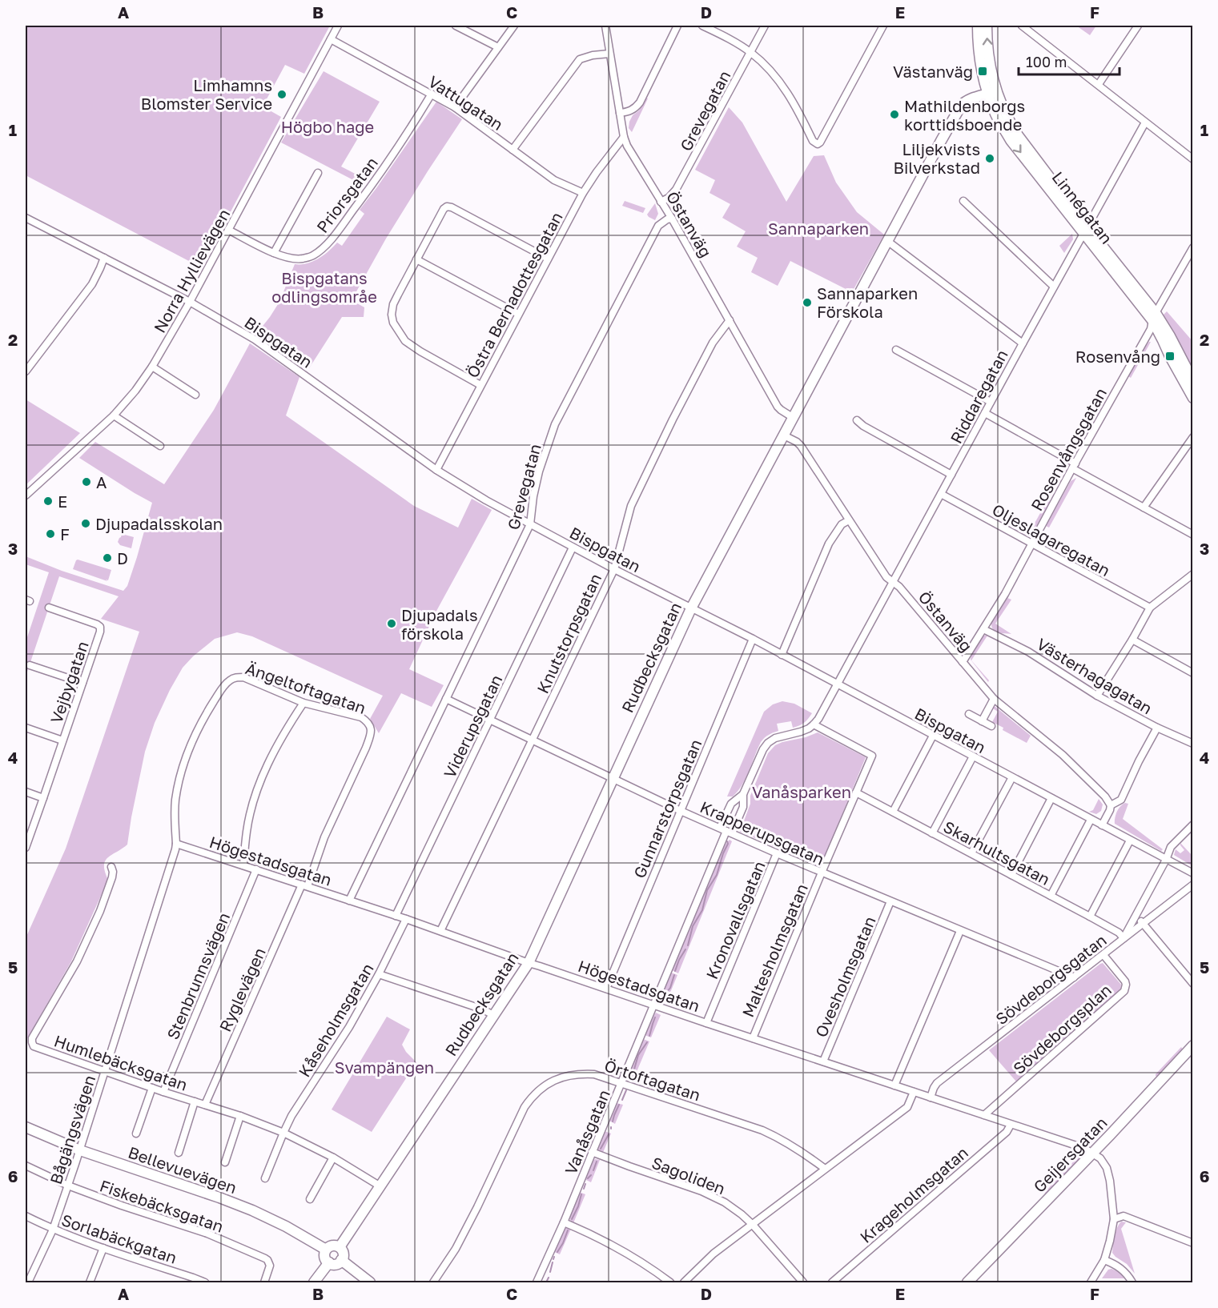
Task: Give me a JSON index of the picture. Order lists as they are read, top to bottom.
{
  "streets": {
    "street": [
      "Vattugatan",
      "Grevegatan",
      "Priorsgatan",
      "Linnégatan",
      "Östanväg",
      "Norra Hyllievägen",
      "Östra Bernadottesgatan",
      "Bispgatan",
      "Riddaregatan",
      "Rosenvångsgatan",
      "Oljeslagaregatan",
      "Knutstorpsgatan",
      "Rudbecksgatan",
      "Västerhagagatan",
      "Vejbygatan",
      "Ängeltoftagatan",
      "Viderupsgatan",
      "Gunnarstorpsgatan",
      "Krapperupsgatan",
      "Skarhultsgatan",
      "Högestadsgatan",
      "Kronovallsgatan",
      "Maltesholmsgatan",
      "Stenbrunnsvägen",
      "Ovesholmsgatan",
      "Sövdeborgsgatan",
      "Ryglevägen",
      "Kåseholmsgatan",
      "Sövdeborgsplan",
      "Humlebäcksgatan",
      "Örtoftagatan",
      "Bågängsvägen",
      "Vanåsgatan",
      "Geijersgatan",
      "Bellevuevägen",
      "Sagoliden",
      "Krageholmsgatan",
      "Fiskebäcksgatan",
      "Sorlabäckgatan"
    ]
  },
  "crossings": [
    ["Vattugatan", "Priorsgatan"],
    ["Vattugatan", "Norra Hyllievägen"],
    ["Vattugatan", "Östra Bernadottesgatan"],
    ["Grevegatan", "Östanväg"],
    ["Grevegatan", "Bispgatan"],
    ["Grevegatan", "Krapperupsgatan"],
    ["Grevegatan", "Högestadsgatan"],
    ["Priorsgatan", "Norra Hyllievägen"],
    ["Linnégatan", "Riddaregatan"],
    ["Linnégatan", "Rosenvångsgatan"],
    ["Linnégatan", "Rudbecksgatan"],
    ["Östanväg", "Östra Bernadottesgatan"],
    ["Östanväg", "Riddaregatan"],
    ["Östanväg", "Rosenvångsgatan"],
    ["Östanväg", "Knutstorpsgatan"],
    ["Östanväg", "Rudbecksgatan"],
    ["Norra Hyllievägen", "Bispgatan"],
    ["Östra Bernadottesgatan", "Bispgatan"],
    ["Bispgatan", "Riddaregatan"],
    ["Bispgatan", "Knutstorpsgatan"],
    ["Bispgatan", "Rudbecksgatan"],
    ["Bispgatan", "Viderupsgatan"],
    ["Bispgatan", "Gunnarstorpsgatan"],
    ["Riddaregatan", "Oljeslagaregatan"],
    ["Rosenvångsgatan", "Oljeslagaregatan"],
    ["Rosenvångsgatan", "Västerhagagatan"],
    ["Knutstorpsgatan", "Krapperupsgatan"],
    ["Knutstorpsgatan", "Högestadsgatan"],
    ["Rudbecksgatan", "Krapperupsgatan"],
    ["Rudbecksgatan", "Högestadsgatan"],
    ["Rudbecksgatan", "Humlebäcksgatan"],
    ["Rudbecksgatan", "Bellevuevägen"],
    ["Ängeltoftagatan", "Högestadsgatan"],
    ["Ängeltoftagatan", "Ryglevägen"],
    ["Ängeltoftagatan", "Bågängsvägen"],
    ["Viderupsgatan", "Krapperupsgatan"],
    ["Viderupsgatan", "Högestadsgatan"],
    ["Gunnarstorpsgatan", "Krapperupsgatan"],
    ["Gunnarstorpsgatan", "Högestadsgatan"],
    ["Krapperupsgatan", "Kronovallsgatan"],
    ["Krapperupsgatan", "Maltesholmsgatan"],
    ["Krapperupsgatan", "Ovesholmsgatan"],
    ["Krapperupsgatan", "Sövdeborgsgatan"],
    ["Krapperupsgatan", "Vanåsgatan"],
    ["Skarhultsgatan", "Maltesholmsgatan"],
    ["Skarhultsgatan", "Sövdeborgsgatan"],
    ["Högestadsgatan", "Kronovallsgatan"],
    ["Högestadsgatan", "Maltesholmsgatan"],
    ["Högestadsgatan", "Stenbrunnsvägen"],
    ["Högestadsgatan", "Ovesholmsgatan"],
    ["Högestadsgatan", "Sövdeborgsgatan"],
    ["Högestadsgatan", "Ryglevägen"],
    ["Högestadsgatan", "Kåseholmsgatan"],
    ["Högestadsgatan", "Sövdeborgsplan"],
    ["Högestadsgatan", "Bågängsvägen"],
    ["Högestadsgatan", "Vanåsgatan"],
    ["Högestadsgatan", "Geijersgatan"],
    ["Högestadsgatan", "Krageholmsgatan"],
    ["Stenbrunnsvägen", "Humlebäcksgatan"],
    ["Sövdeborgsgatan", "Sövdeborgsplan"],
    ["Ryglevägen", "Humlebäcksgatan"],
    ["Kåseholmsgatan", "Humlebäcksgatan"],
    ["Humlebäcksgatan", "Bågängsvägen"],
    ["Örtoftagatan", "Vanåsgatan"],
    ["Bågängsvägen", "Bellevuevägen"],
    ["Bågängsvägen", "Fiskebäcksgatan"],
    ["Bågängsvägen", "Sorlabäckgatan"],
    ["Vanåsgatan", "Sagoliden"]
  ],
  "parks": [
    "Högbo hage",
    "Sannaparken",
    "Bispgatans odlingsområe",
    "Vanåsparken",
    "Svampängen"
  ],
  "places": {
    "transit": ["Västanväg", "Rosenvång"],
    "other": [
      "Limhamns Blomster Service",
      "Mathildenborgs korttidsboende",
      "Liljekvists Bilverkstad",
      "Sannaparken Förskola",
      "A",
      "E",
      "Djupadalsskolan",
      "F",
      "D",
      "Djupadals förskola"
    ]
  },
  "scale_bar": "100 m",
  "grid": {
    "columns": [
      "A",
      "B",
      "C",
      "D",
      "E",
      "F"
    ],
    "rows": [
      "1",
      "2",
      "3",
      "4",
      "5",
      "6"
    ]
  }
}
